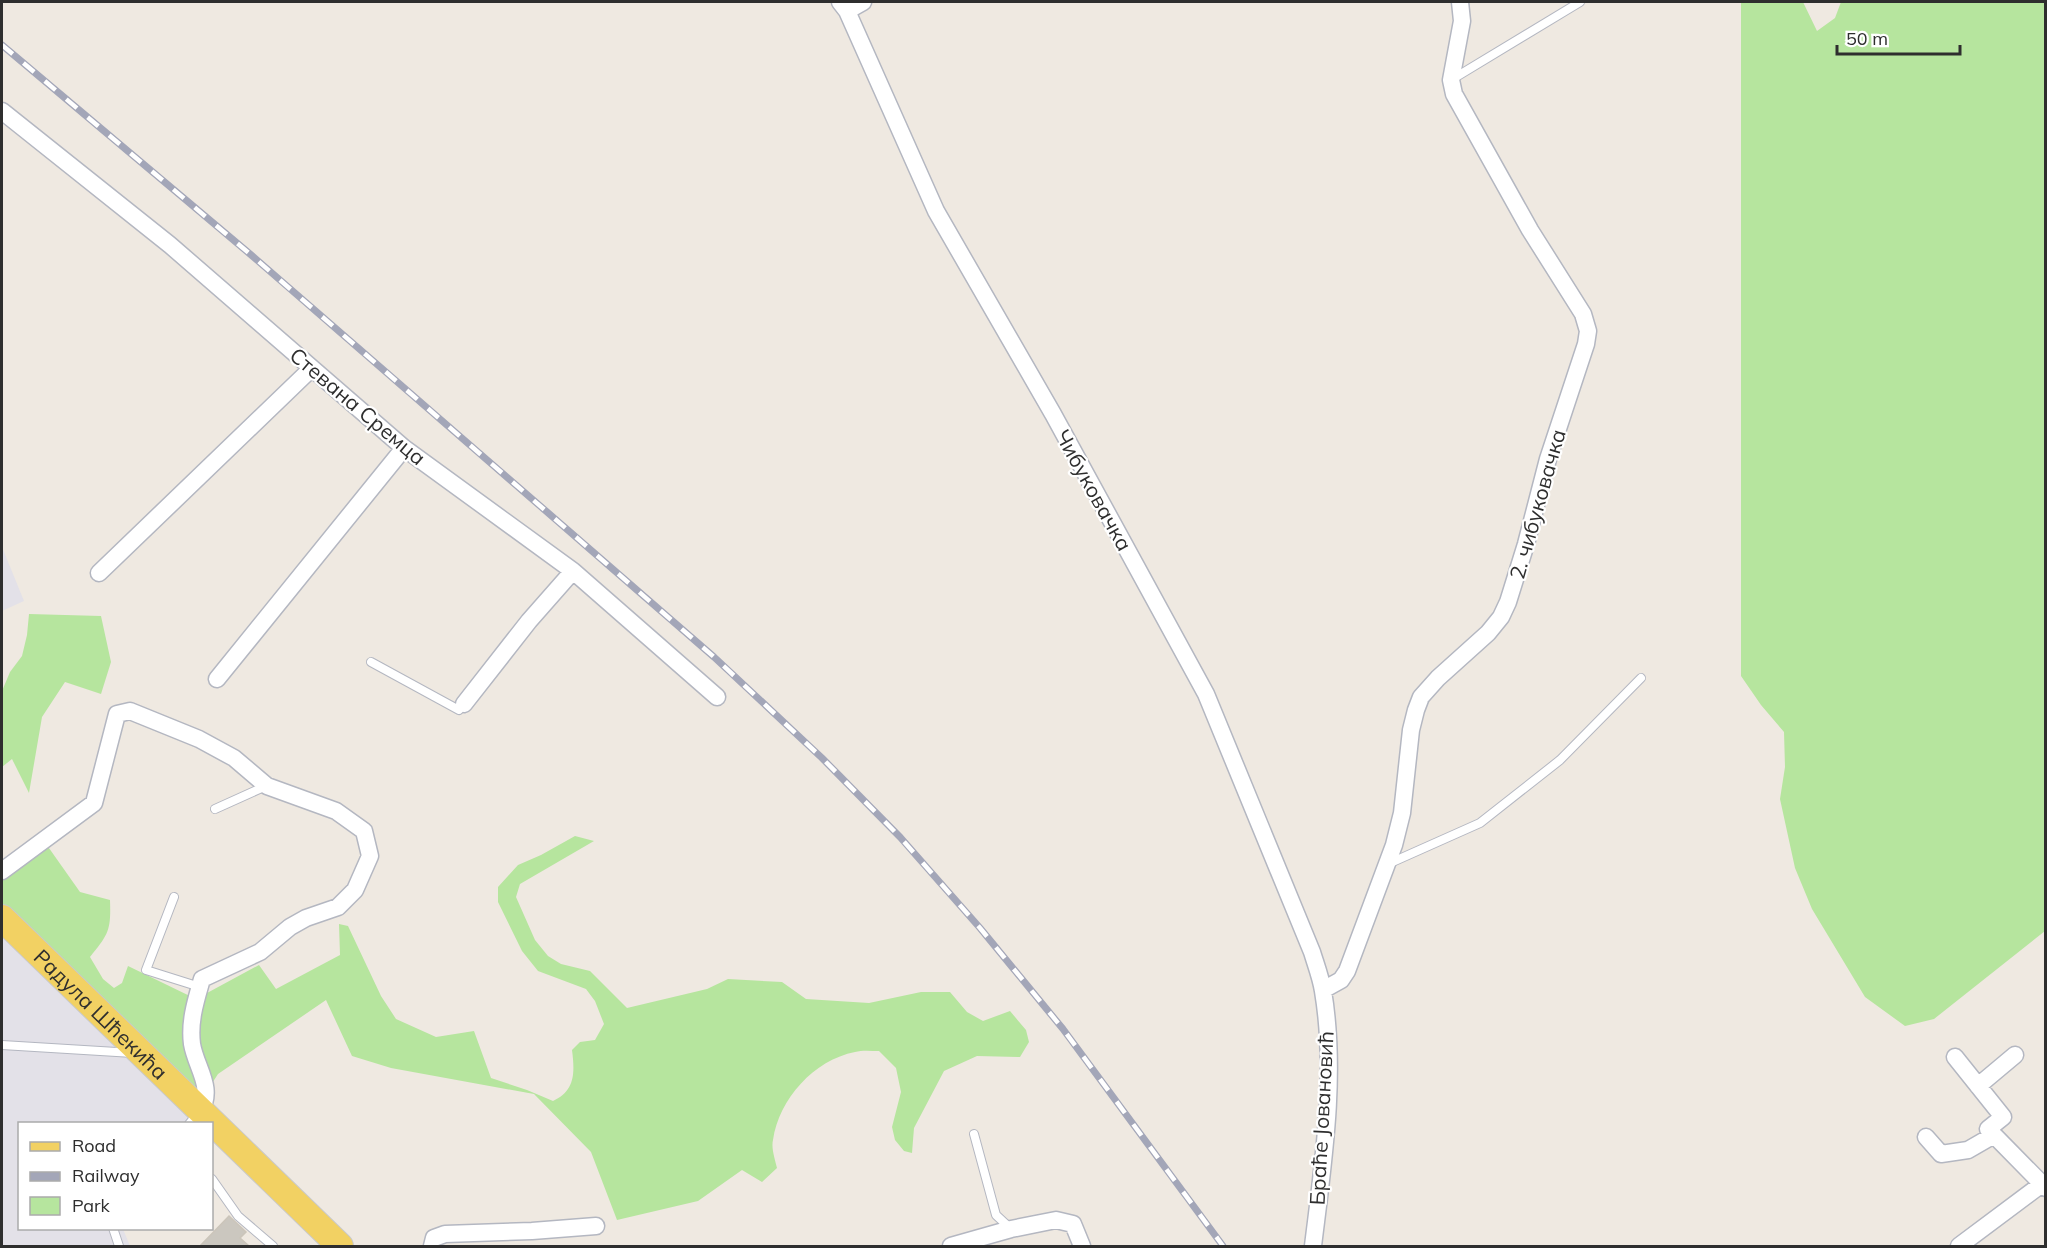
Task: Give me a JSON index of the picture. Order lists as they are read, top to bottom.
{
  "streets": {
    "main road": ["Радула Шћекића"],
    "street": [
      "Стевана Сремца",
      "Чибуковачка",
      "2. чибуковачка",
      "Браће Јовановић"
    ]
  },
  "crossings": [
    ["Чибуковачка", "2. чибуковачка"],
    ["Чибуковачка", "Браће Јовановић"],
    ["2. чибуковачка", "Браће Јовановић"]
  ],
  "legend": ["Road", "Railway", "Park"],
  "scale_bar": "50 m"
}
